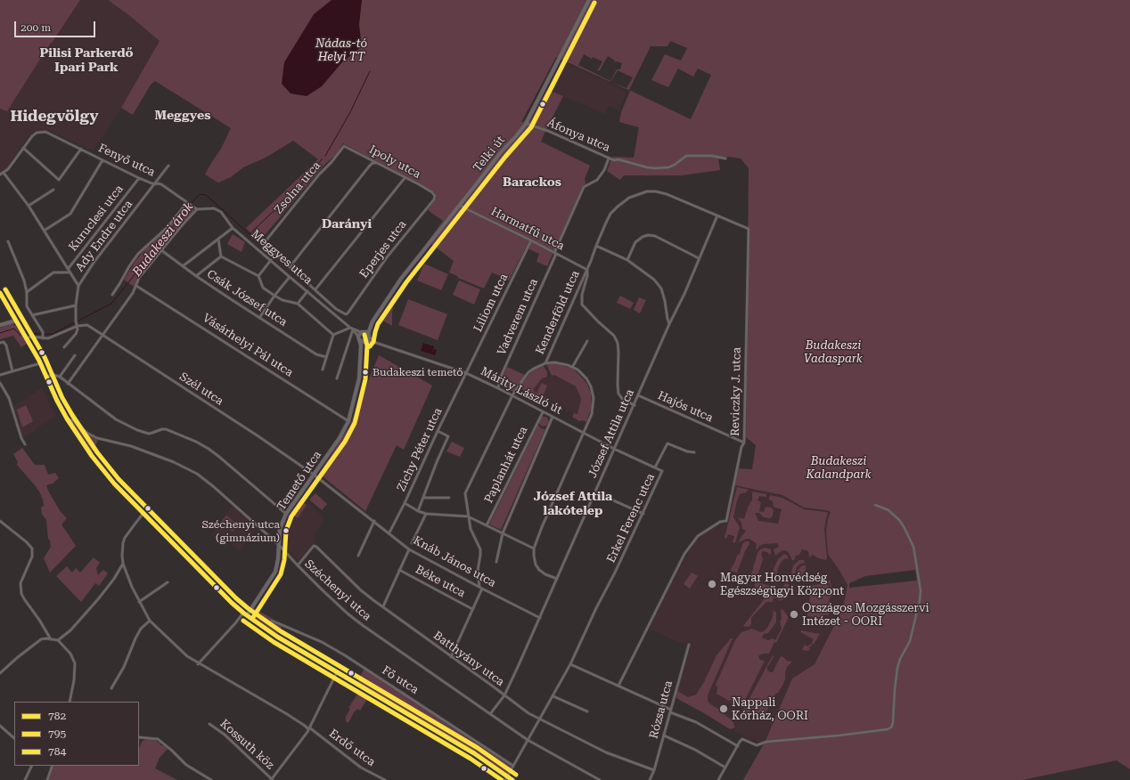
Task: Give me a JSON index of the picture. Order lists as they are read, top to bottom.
{
  "streets": {
    "main road": ["Telki út", "Temető utca"],
    "street": [
      "Áfonya utca",
      "Fenyő utca",
      "Ipoly utca",
      "Zsolna utca",
      "Kuruclesi utca",
      "Harmatfű utca",
      "Ady Endre utca",
      "Eperjes utca",
      "Meggyes utca",
      "Csák József utca",
      "Liliom utca",
      "Kenderföld utca",
      "Vadverem utca",
      "Vásárhelyi Pál utca",
      "Szél utca",
      "Márity László út",
      "Reviczky J. utca",
      "Hajós utca",
      "József Attila utca",
      "Zichy Péter utca",
      "Paplanhát utca",
      "Erkel Ferenc utca",
      "Knáb János utca",
      "Béke utca",
      "Széchenyi utca",
      "Batthyány utca",
      "Fő utca",
      "Rózsa utca",
      "Kossuth köz",
      "Erdő utca"
    ]
  },
  "crossings": [
    ["Áfonya utca", "Telki út"],
    ["Áfonya utca", "Vadverem utca"],
    ["Telki út", "Harmatfű utca"],
    ["Fenyő utca", "Kuruclesi utca"],
    ["Fenyő utca", "Ady Endre utca"],
    ["Fenyő utca", "Meggyes utca"],
    ["Ipoly utca", "Zsolna utca"],
    ["Ipoly utca", "Eperjes utca"],
    ["Harmatfű utca", "Liliom utca"],
    ["Harmatfű utca", "Kenderföld utca"],
    ["Harmatfű utca", "Vadverem utca"],
    ["Ady Endre utca", "Szél utca"],
    ["Meggyes utca", "Temető utca"],
    ["Liliom utca", "Márity László út"],
    ["Liliom utca", "Zichy Péter utca"],
    ["Vadverem utca", "Márity László út"],
    ["Vásárhelyi Pál utca", "Temető utca"],
    ["Szél utca", "Temető utca"],
    ["Szél utca", "Knáb János utca"],
    ["Márity László út", "József Attila utca"],
    ["Márity László út", "Zichy Péter utca"],
    ["Márity László út", "Paplanhát utca"],
    ["Márity László út", "Temető utca"],
    ["Márity László út", "Erkel Ferenc utca"],
    ["Reviczky J. utca", "Hajós utca"],
    ["Reviczky J. utca", "József Attila utca"],
    ["Hajós utca", "József Attila utca"],
    ["József Attila utca", "Knáb János utca"],
    ["József Attila utca", "Széchenyi utca"],
    ["József Attila utca", "Batthyány utca"],
    ["Zichy Péter utca", "Knáb János utca"],
    ["Temető utca", "Knáb János utca"],
    ["Temető utca", "Széchenyi utca"],
    ["Erkel Ferenc utca", "Széchenyi utca"],
    ["Erkel Ferenc utca", "Batthyány utca"],
    ["Erkel Ferenc utca", "Fő utca"],
    ["Széchenyi utca", "Batthyány utca"],
    ["Batthyány utca", "Rózsa utca"]
  ],
  "districts": [
    "Pilisi Parkerdő Ipari Park",
    "Meggyes",
    "Hidegvölgy",
    "Barackos",
    "Darányi",
    "József Attila lakótelep"
  ],
  "water": ["Budakeszi árok"],
  "parks": ["Nádas-tó Helyi TT", "Budakeszi Vadaspark", "Budakeszi Kalandpark"],
  "places": [
    "Budakeszi temető",
    "Széchenyi utca (gimnázium)",
    "Magyar Honvédség Egészségügyi Központ",
    "Országos Mozgásszervi Intézet - OORI",
    "Nappali Kórház, OORI"
  ],
  "lines": ["transit line 795", "transit line 784", "transit line 782"],
  "legend": ["782", "795", "784"],
  "scale_bar": "200 m"
}
